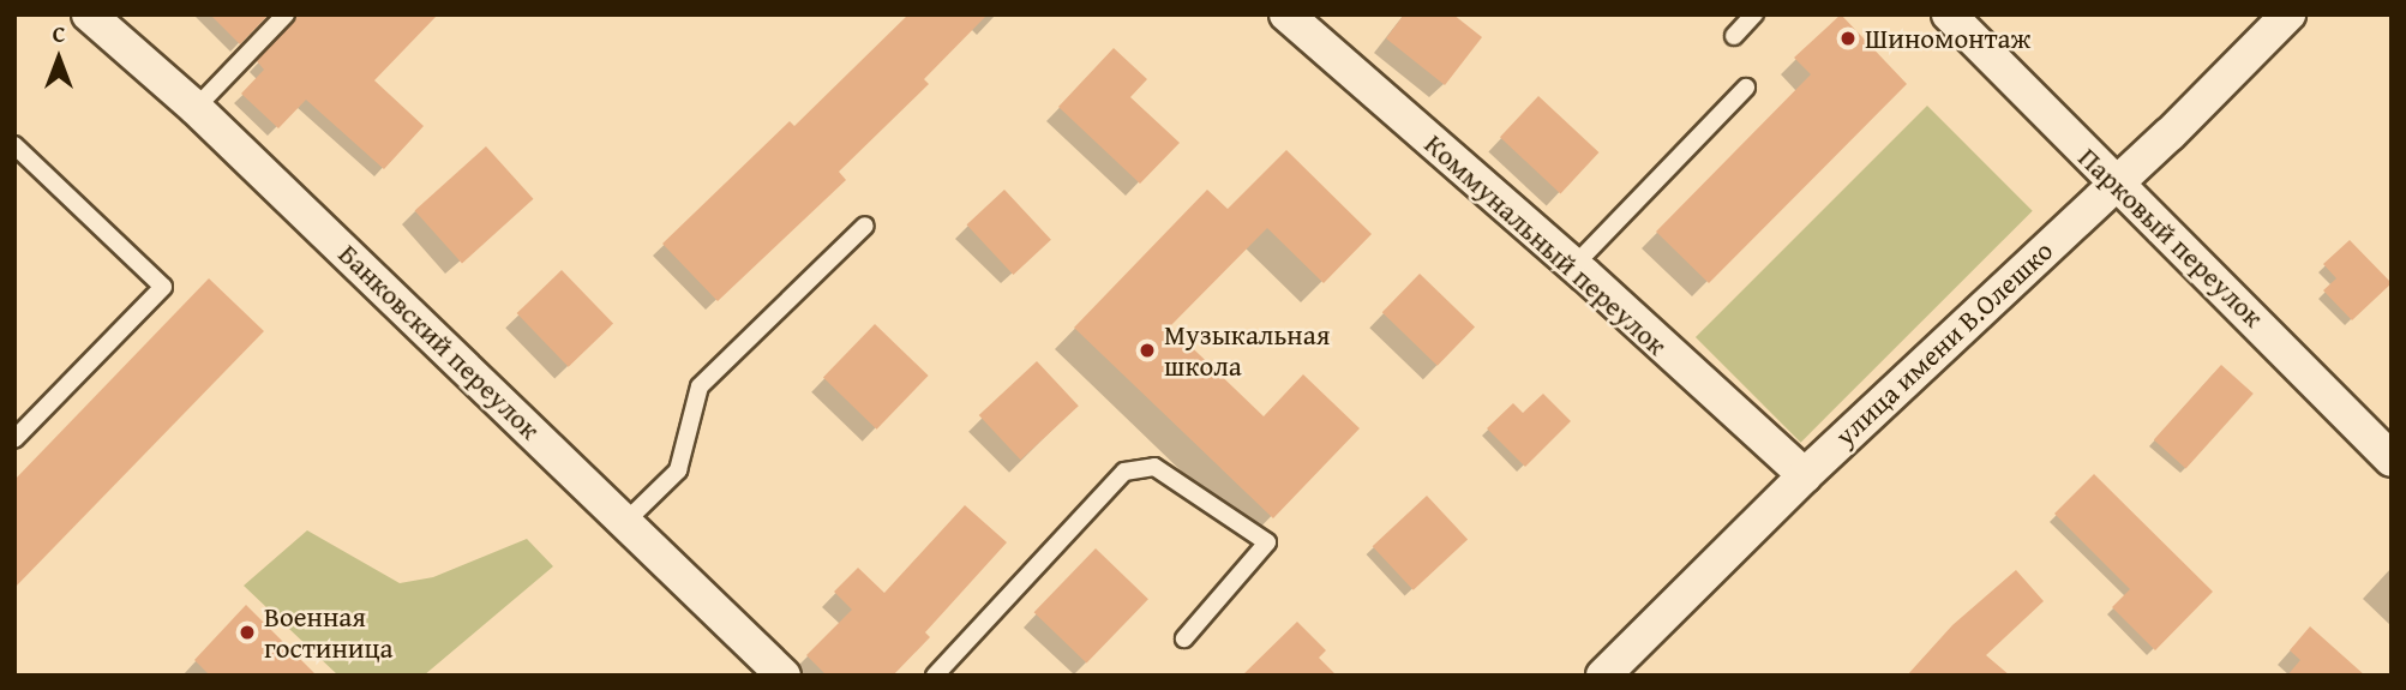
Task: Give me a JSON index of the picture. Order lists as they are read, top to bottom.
{
  "streets": {
    "street": [
      "Парковый переулок",
      "Коммунальный переулок",
      "Банковский переулок",
      "улица имени В.Олешко"
    ]
  },
  "crossings": [
    ["Парковый переулок", "улица имени В.Олешко"],
    ["Коммунальный переулок", "улица имени В.Олешко"]
  ],
  "places": ["Шиномонтаж", "Музыкальная школа", "Военная гостиница"],
  "north": "top"
}
